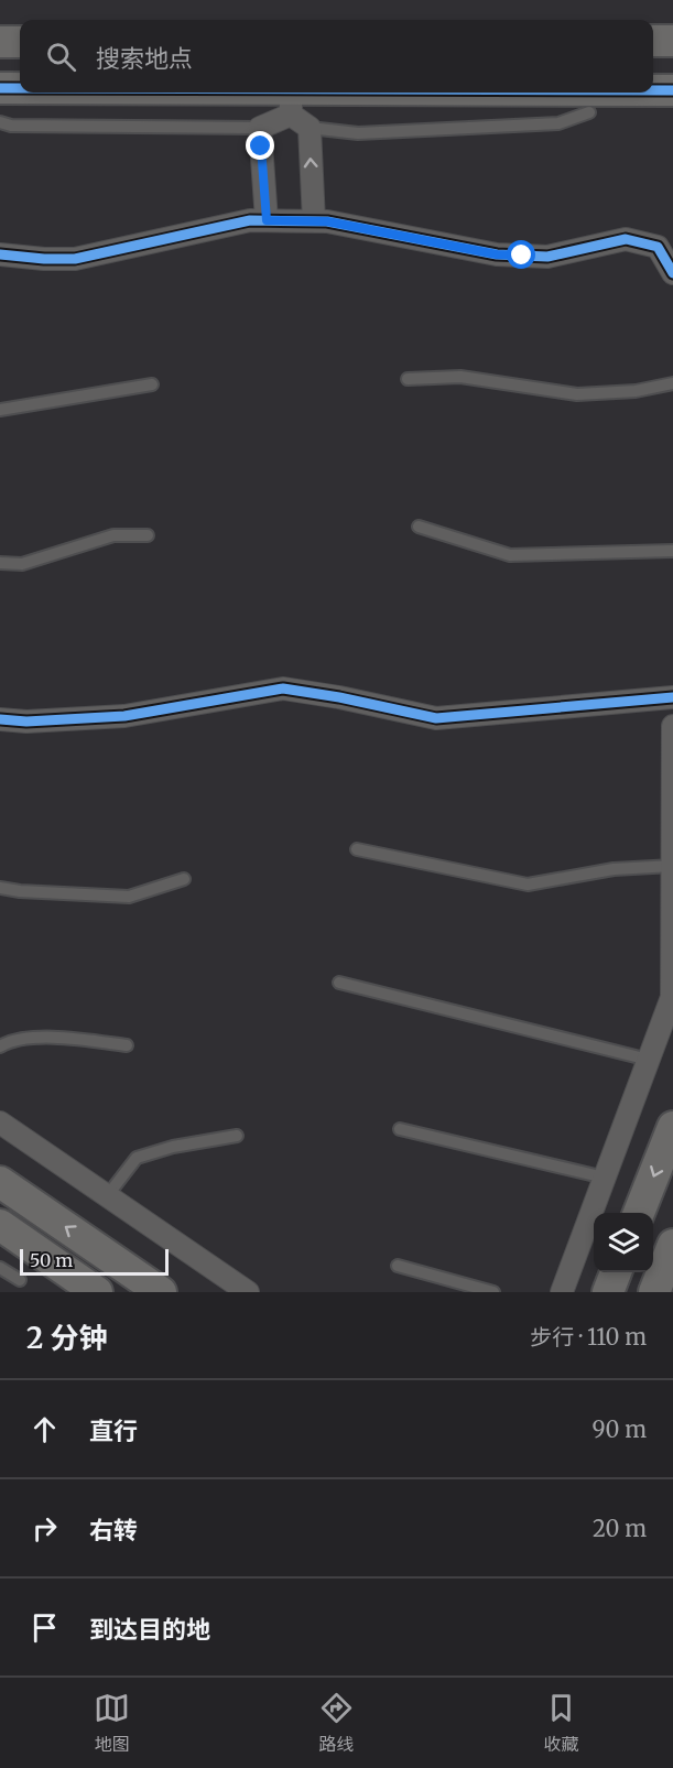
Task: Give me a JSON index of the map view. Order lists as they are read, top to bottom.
{
  "scale_bar": "50 m",
  "page": {
    "search": "搜索地点",
    "scale": "50 m",
    "heading": ["2 分钟", "步行 · 110 m"],
    "list": [
      ["直行", "90 m"],
      ["右转", "20 m"],
      "到达目的地"
    ],
    "nav": ["地图", "路线", "收藏"]
  }
}
